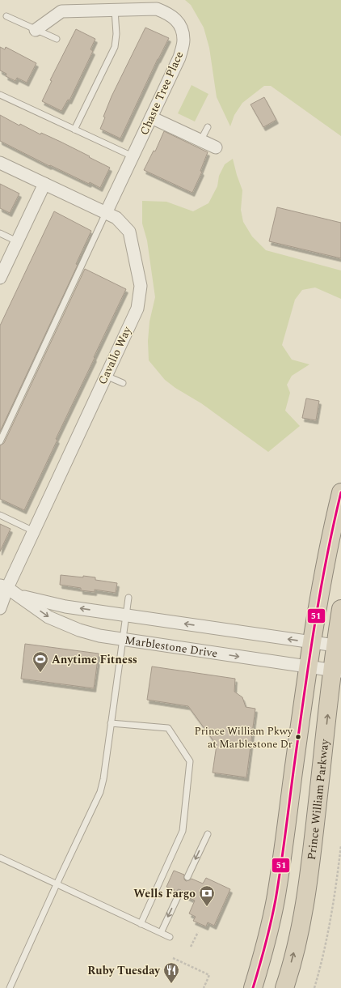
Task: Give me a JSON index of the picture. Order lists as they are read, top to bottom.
{
  "streets": {
    "highway": ["Prince William Parkway"],
    "street": ["Chaste Tree Place", "Cavallo Way", "Marblestone Drive"]
  },
  "crossings": [
    ["Chaste Tree Place", "Cavallo Way"],
    ["Cavallo Way", "Marblestone Drive"],
    ["Marblestone Drive", "Prince William Parkway"]
  ],
  "places": {
    "sports": ["Anytime Fitness"],
    "other": ["Prince William Pkwy at Marblestone Dr"],
    "bank": ["Wells Fargo"],
    "restaurant": ["Ruby Tuesday"]
  },
  "lines": ["transit line 51"]
}
